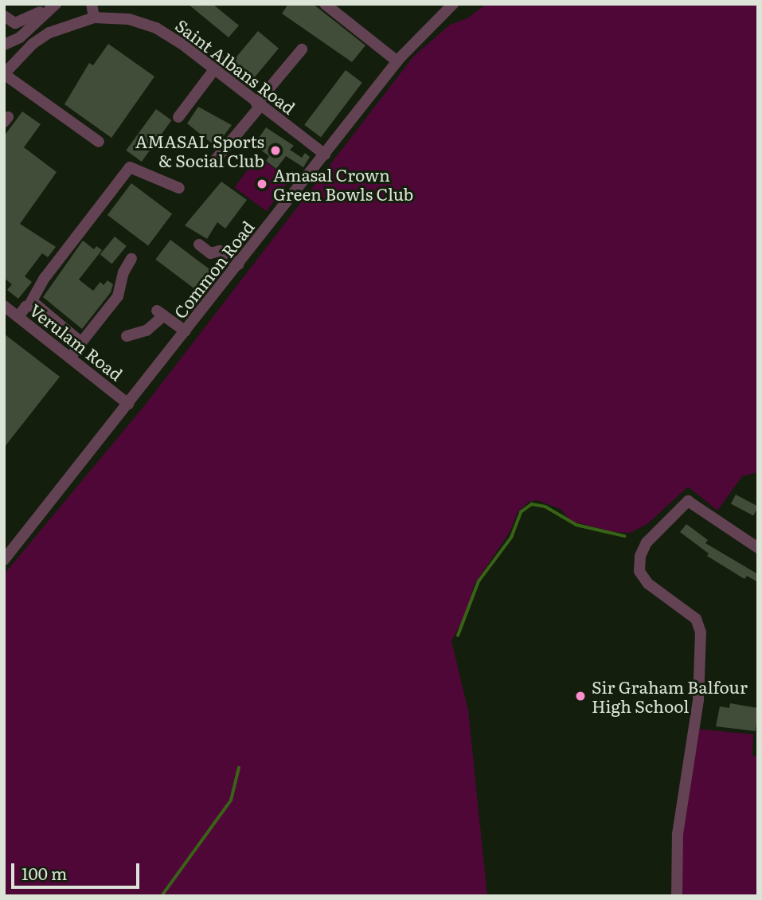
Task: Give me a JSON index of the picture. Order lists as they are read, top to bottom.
{
  "streets": {
    "street": ["Saint Albans Road", "Common Road", "Verulam Road"]
  },
  "crossings": [
    ["Saint Albans Road", "Common Road"],
    ["Common Road", "Verulam Road"]
  ],
  "places": ["AMASAL Sports & Social Club", "Amasal Crown Green Bowls Club", "Sir Graham Balfour High School"],
  "scale_bar": "100 m"
}
